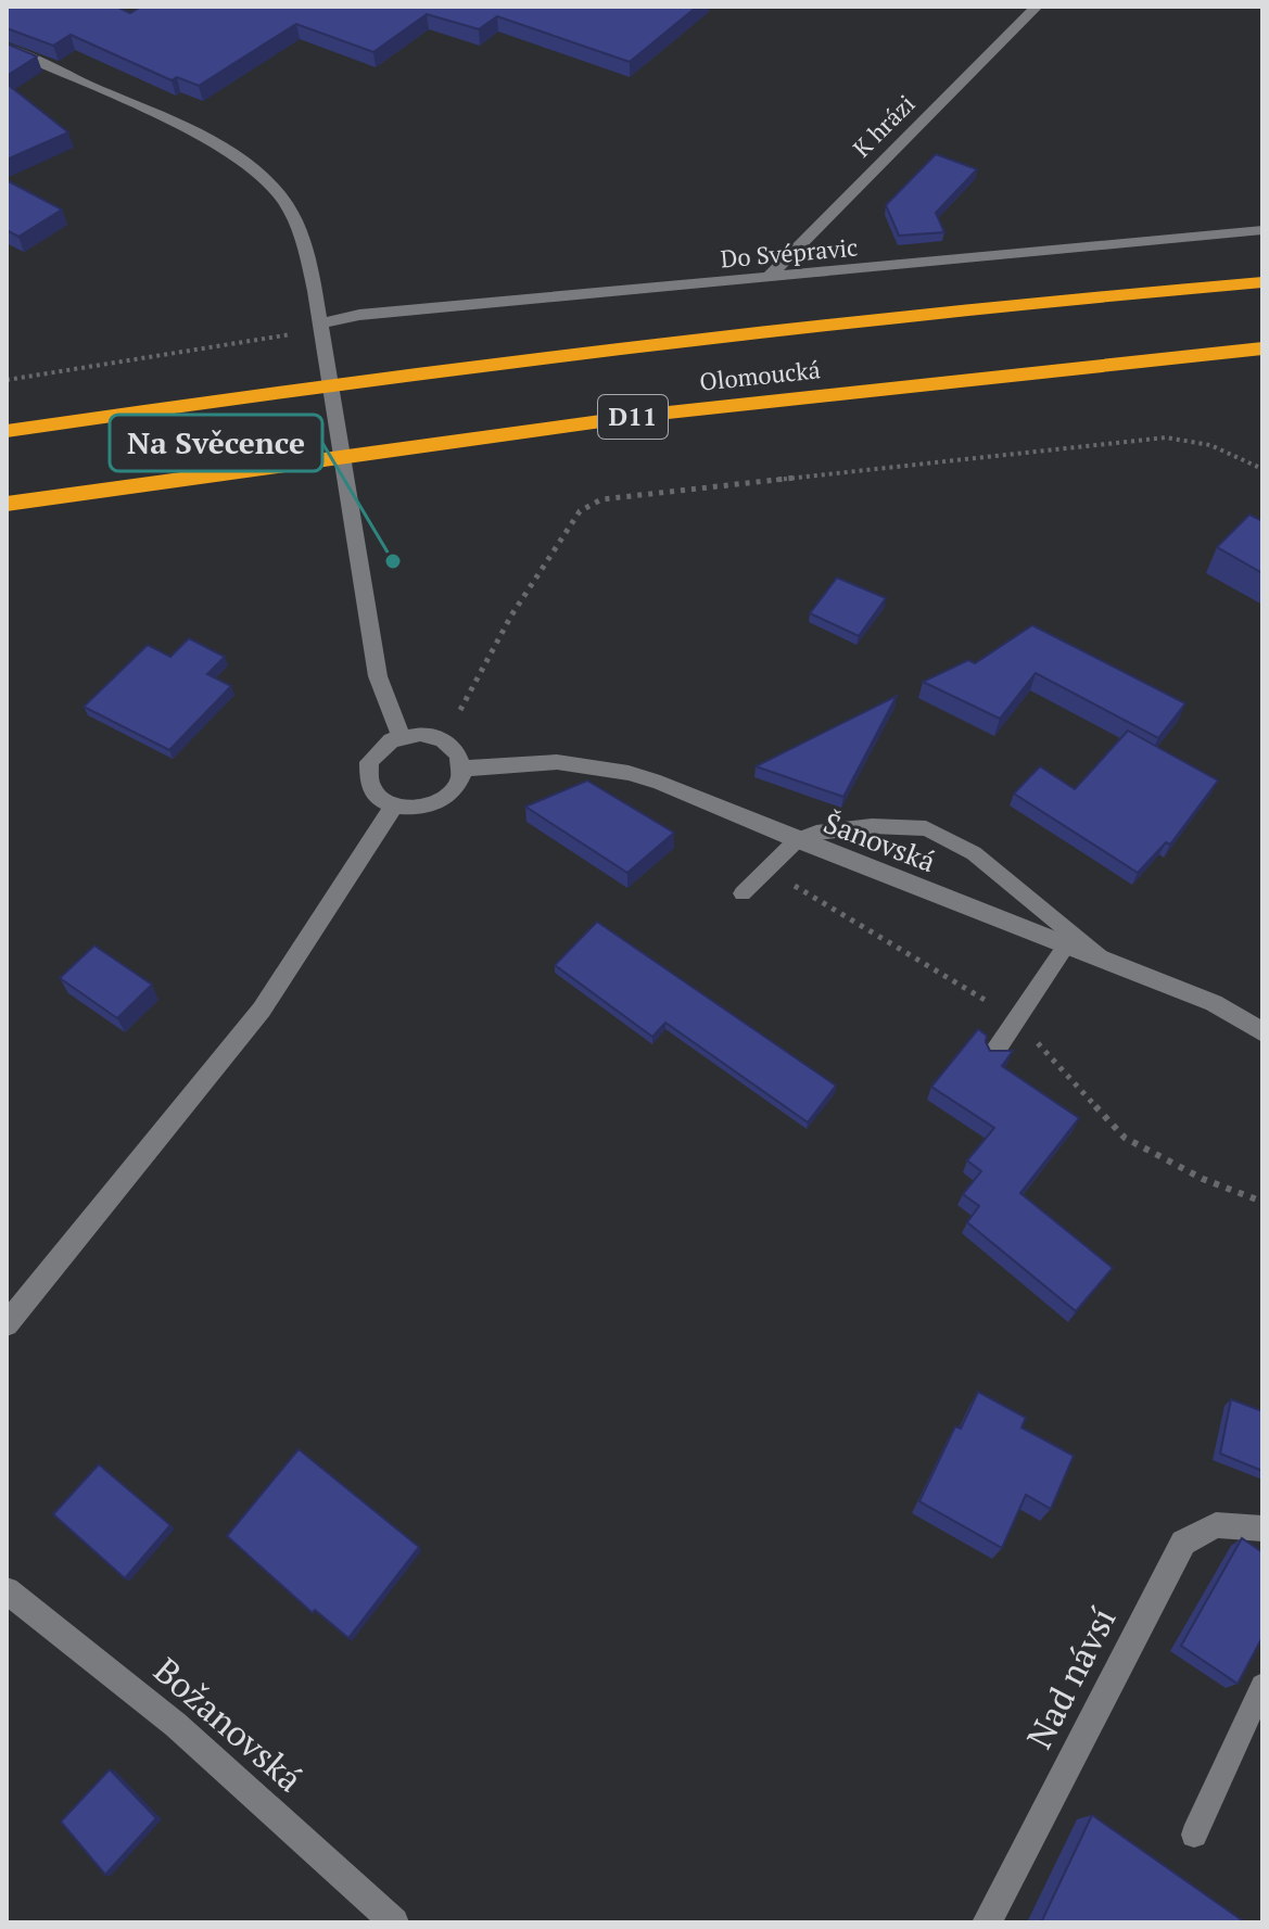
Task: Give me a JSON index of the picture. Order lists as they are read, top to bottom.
{
  "streets": {
    "highway": ["Olomoucká", "D11"],
    "street": [
      "K hrázi",
      "Do Svépravic",
      "Šanovská",
      "Nad návsí",
      "Božanovská"
    ]
  },
  "crossings": [
    ["K hrázi", "Do Svépravic"]
  ],
  "places": ["Na Svěcence"]
}
